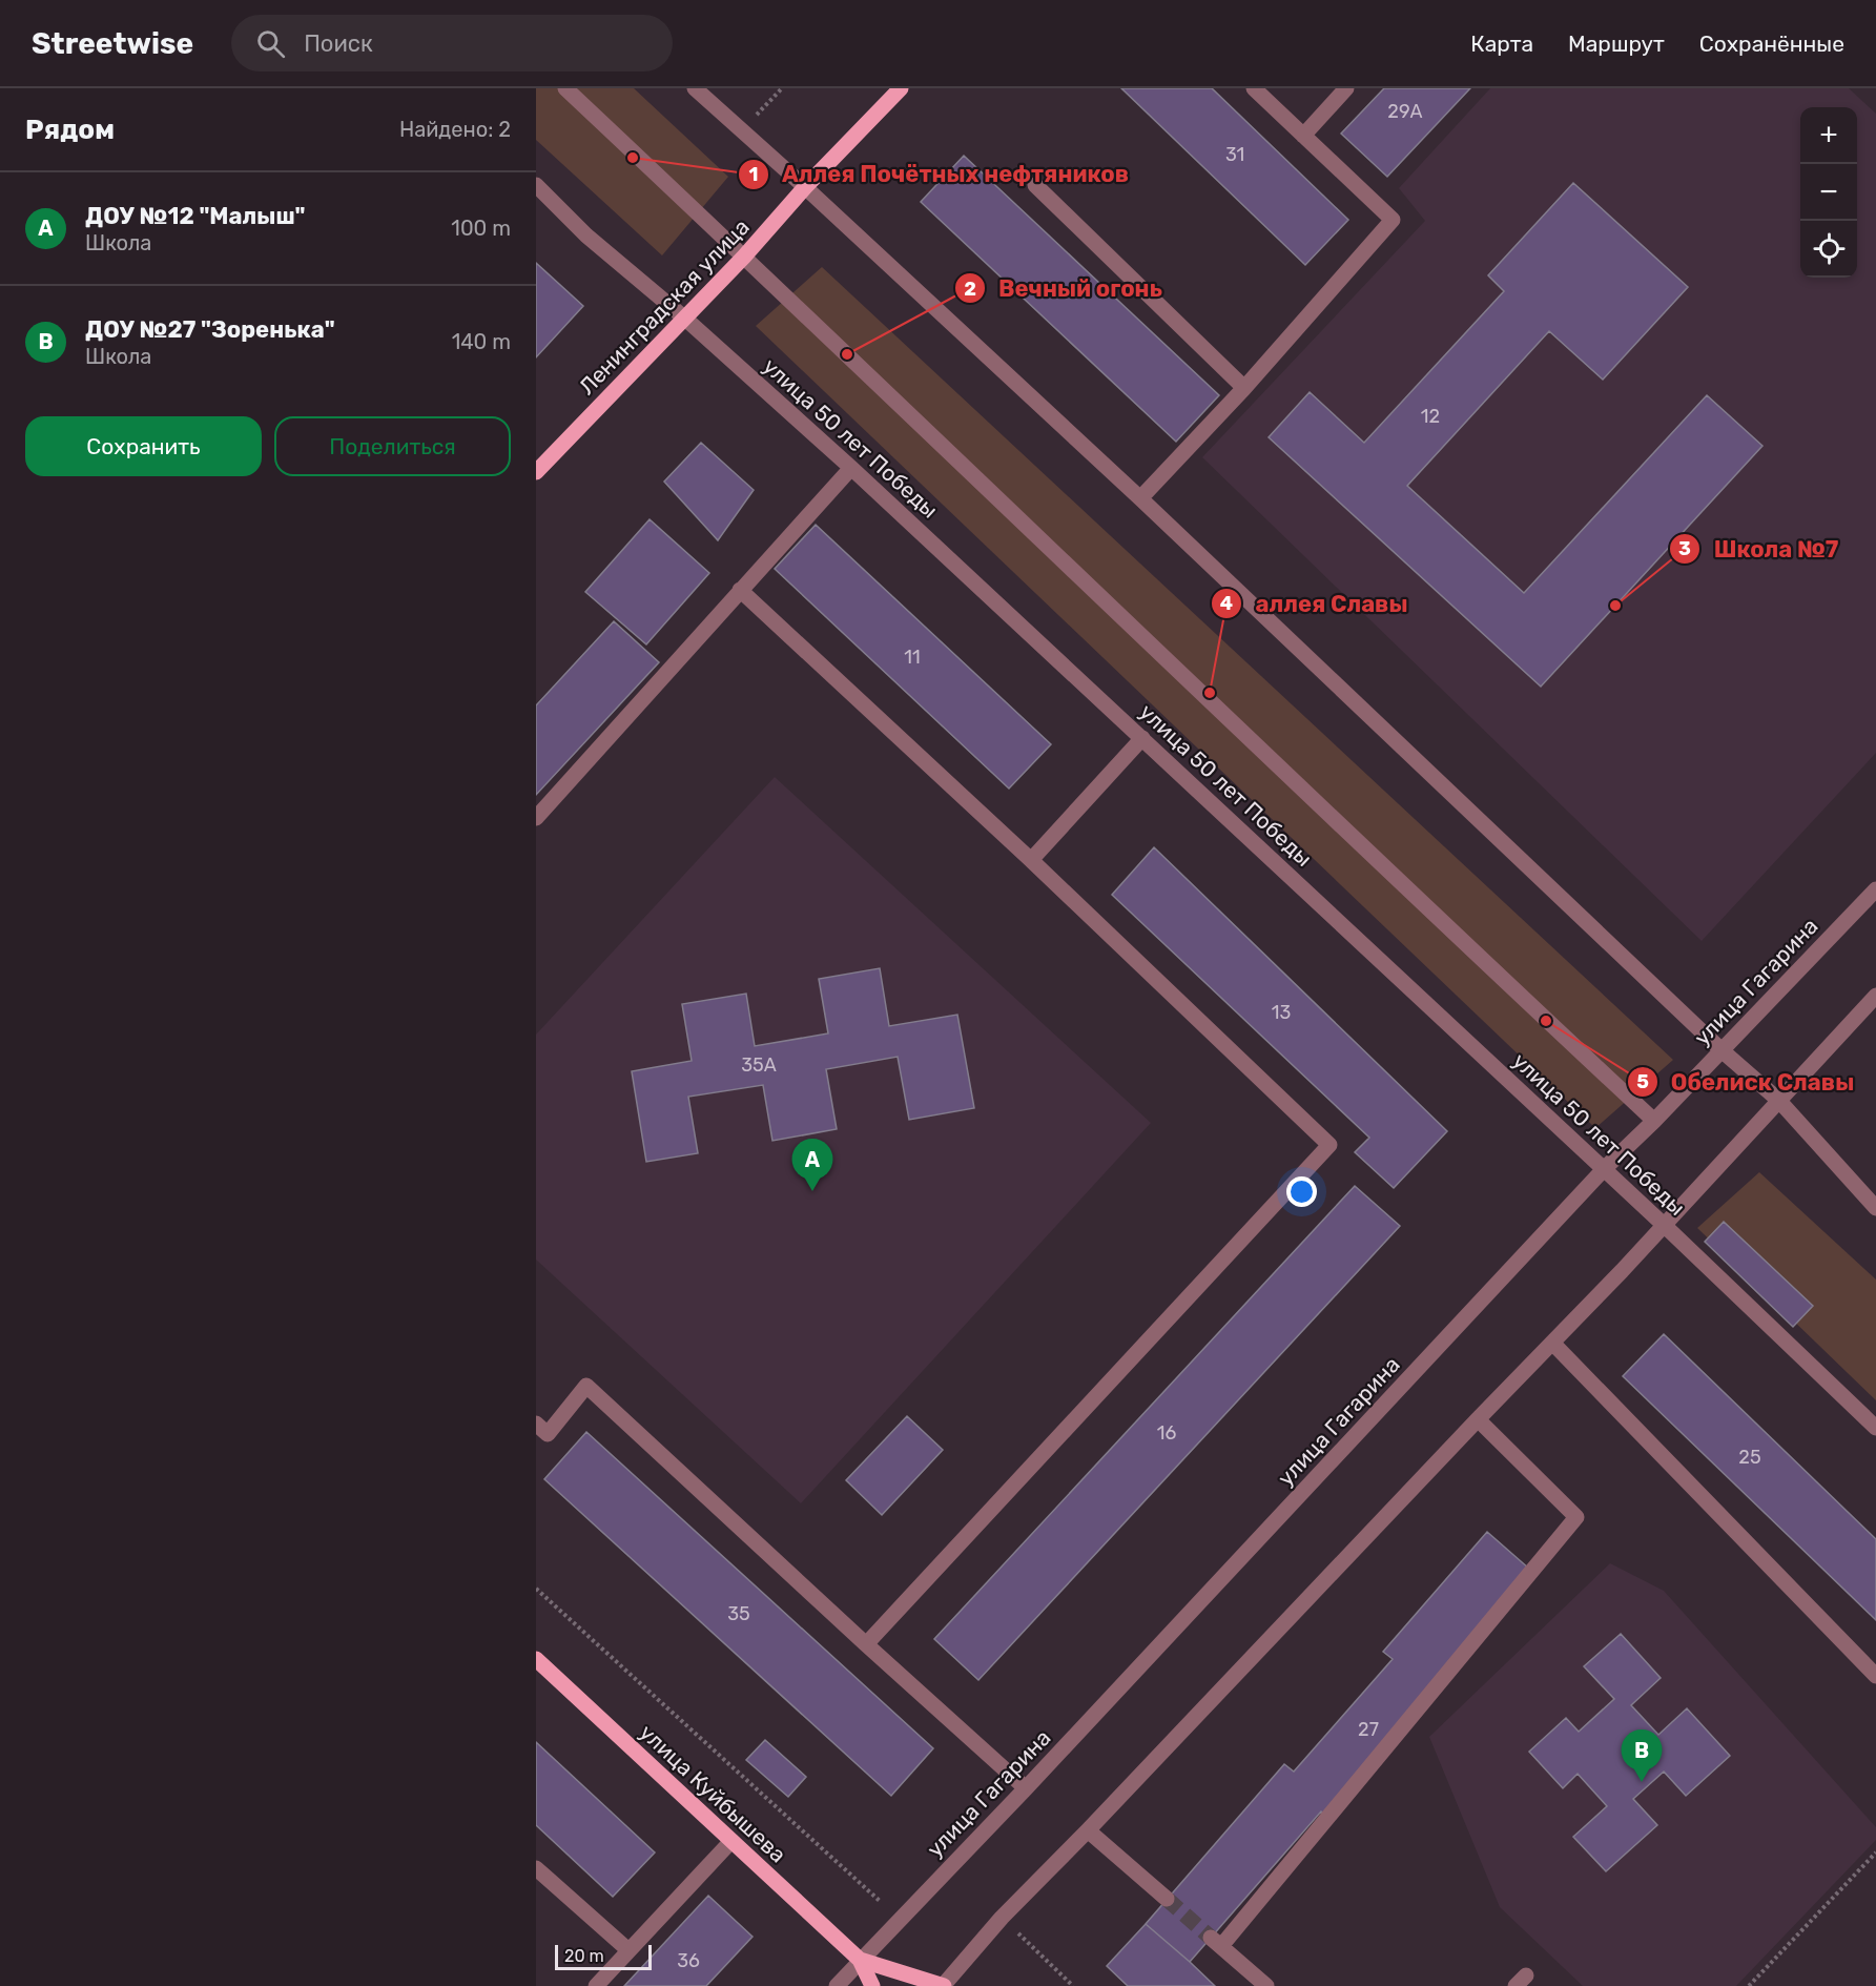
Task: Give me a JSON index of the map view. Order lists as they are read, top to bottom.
{
  "streets": {
    "main road": ["Ленинградская улица", "улица Куйбышева"],
    "street": ["улица 50 лет Победы", "улица Гагарина"]
  },
  "crossings": [
    ["Ленинградская улица", "улица 50 лет Победы"],
    ["улица 50 лет Победы", "улица Гагарина"],
    ["улица Гагарина", "улица Куйбышева"]
  ],
  "places": [
    "Аллея Почётных нефтяников",
    "Вечный огонь",
    "Школа №7",
    "аллея Славы",
    "Обелиск Славы"
  ],
  "house_numbers": [
    "29А",
    "31",
    "12",
    "11",
    "13",
    "35А",
    "16",
    "25",
    "35",
    "27",
    "36"
  ],
  "scale_bar": "20 m",
  "page": {
    "header": "Streetwise",
    "search": "Поиск",
    "nav": ["Карта", "Маршрут", "Сохранённые"],
    "heading": ["Рядом", "Найдено: 2"],
    "map_buttons": ["+", "−"],
    "list": [
      {
        "mark": "A",
        "name": "ДОУ №12 \"Малыш\"",
        "note": "Школа",
        "value": "100 m"
      },
      {
        "mark": "B",
        "name": "ДОУ №27 \"Зоренька\"",
        "note": "Школа",
        "value": "140 m"
      }
    ],
    "buttons": ["Сохранить", "Поделиться"],
    "pins": ["A", "B"],
    "scale": "20 m"
  }
}
